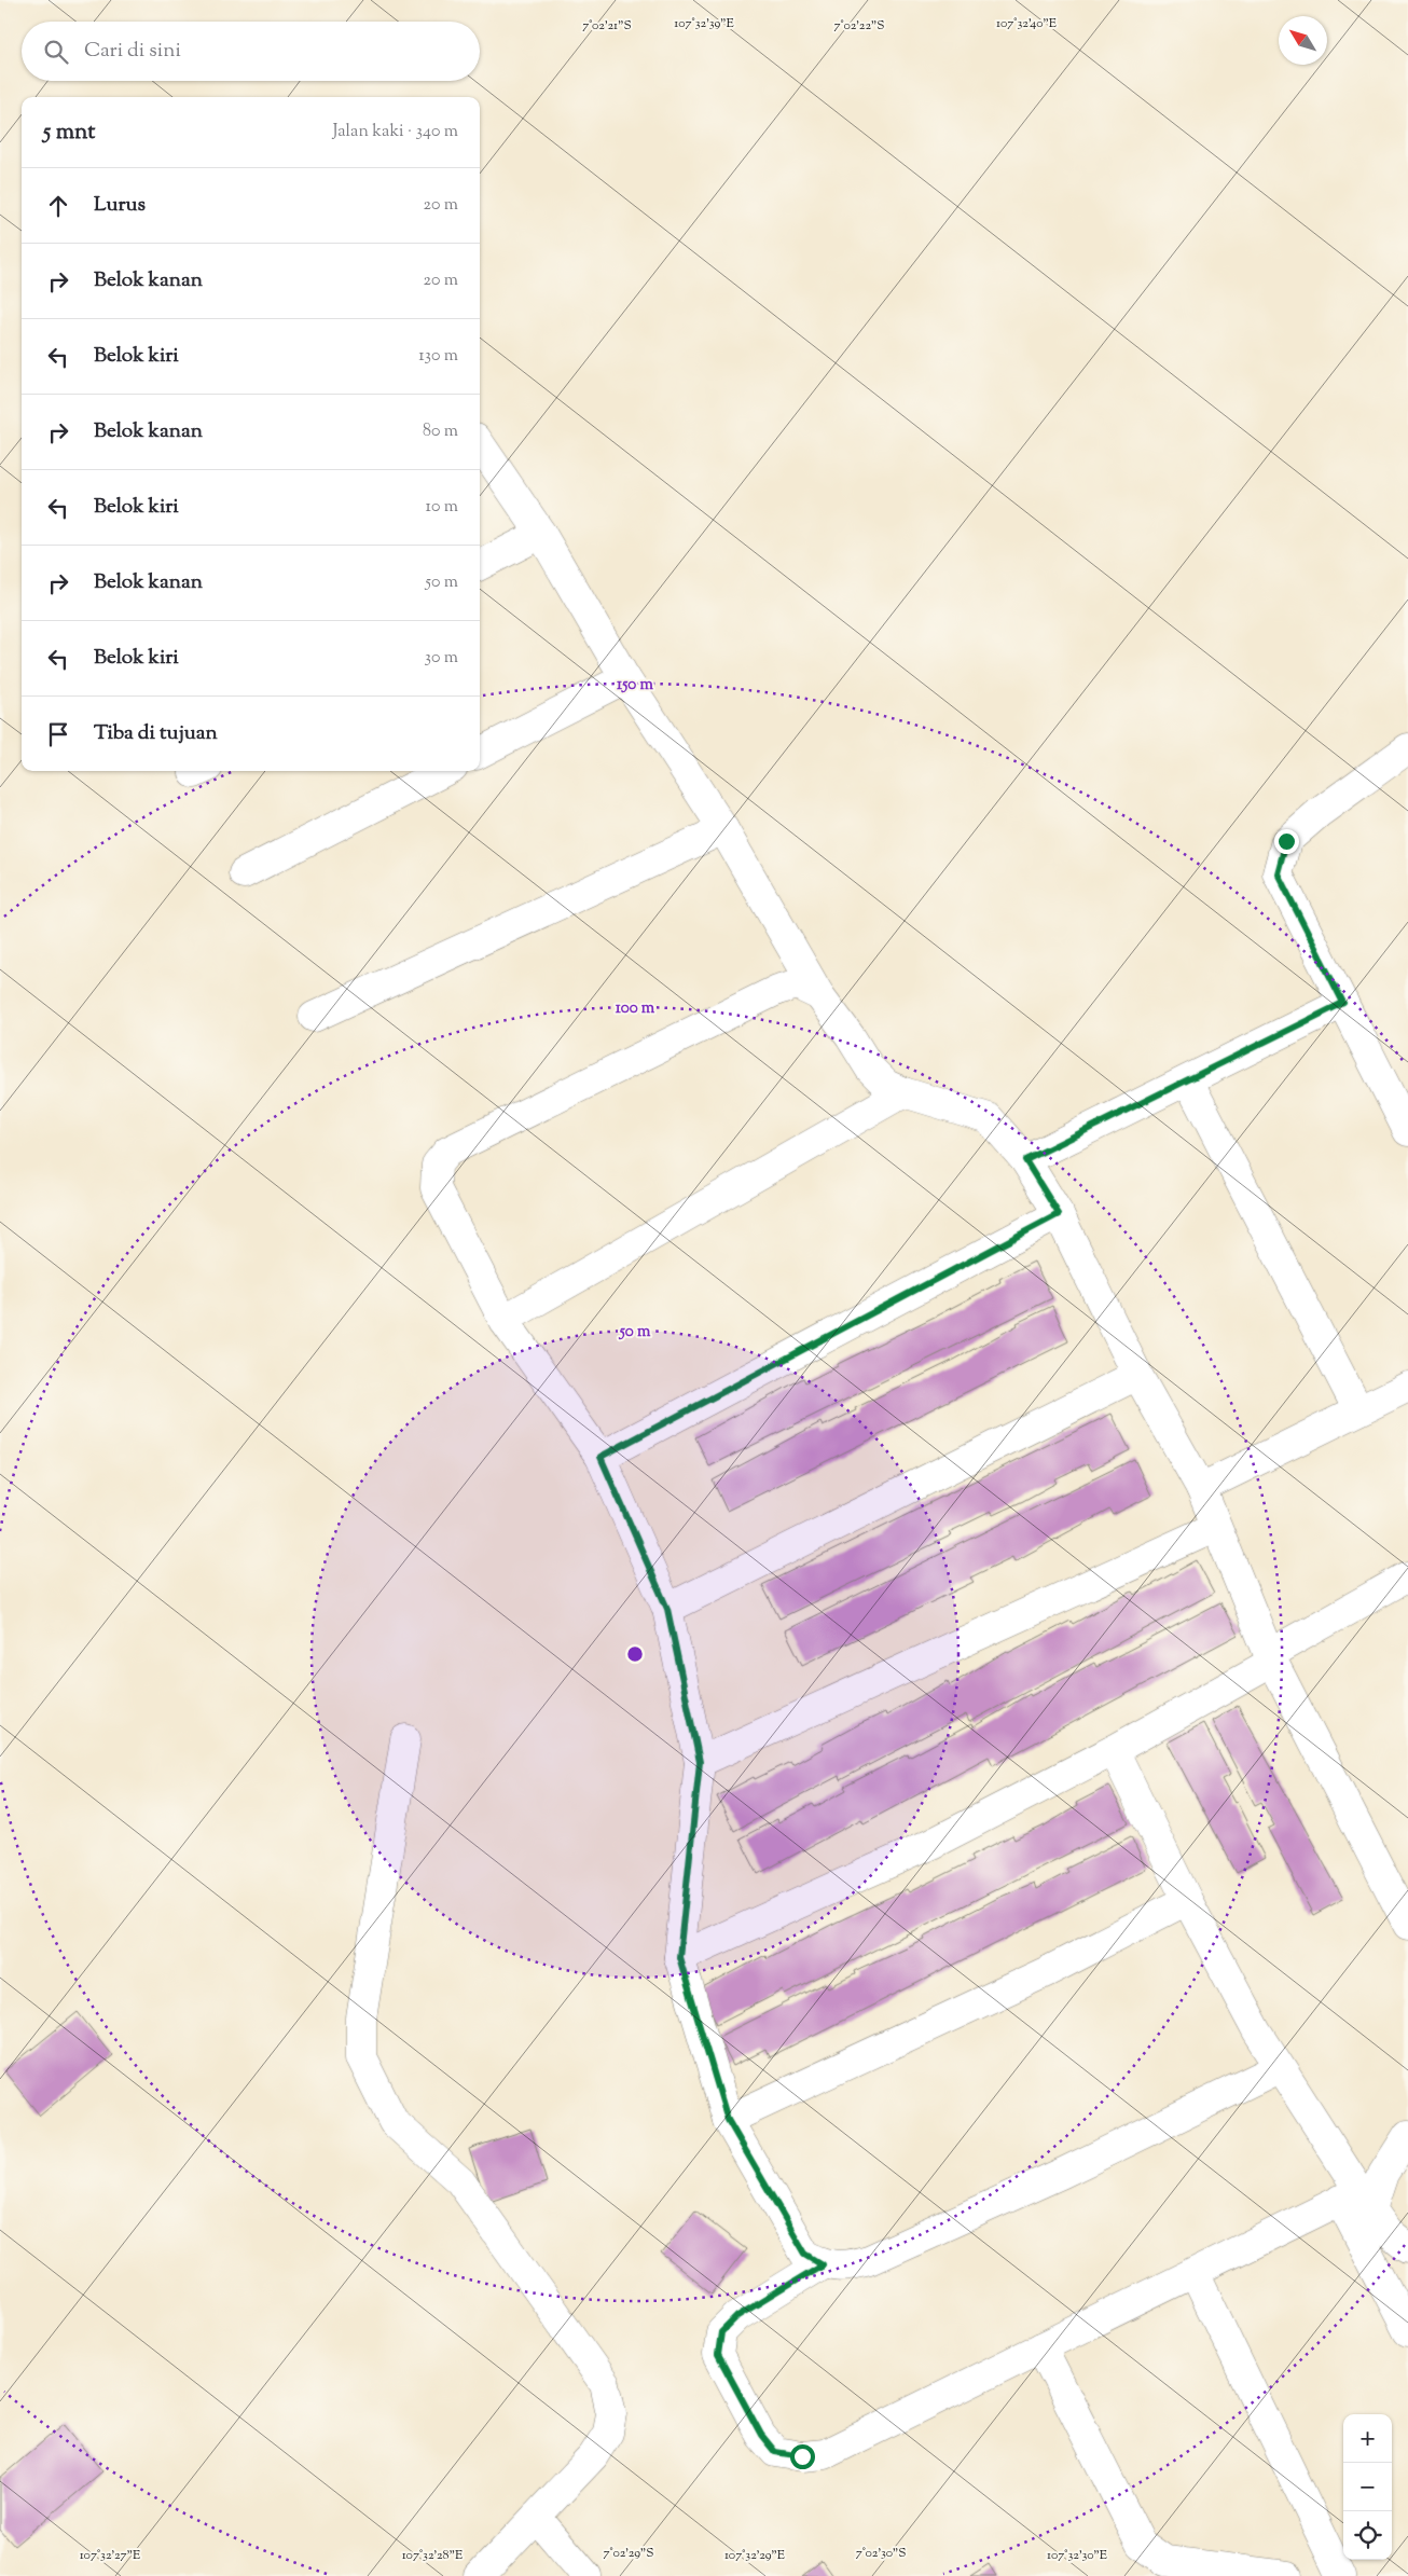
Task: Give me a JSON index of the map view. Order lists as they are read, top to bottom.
{
  "north": "top left",
  "page": {
    "search": "Cari di sini",
    "heading": ["5 mnt", "Jalan kaki · 340 m"],
    "list": [
      ["Lurus", "20 m"],
      ["Belok kanan", "20 m"],
      ["Belok kiri", "130 m"],
      ["Belok kanan", "80 m"],
      ["Belok kiri", "10 m"],
      ["Belok kanan", "50 m"],
      ["Belok kiri", "30 m"],
      "Tiba di tujuan"
    ],
    "map_buttons": ["+", "−"]
  },
  "coordinates": [
    "107°32'39\"E",
    "107°32'40\"E",
    "7°02'21\"S",
    "7°02'22\"S",
    "7°02'29\"S",
    "7°02'30\"S",
    "107°32'27\"E",
    "107°32'28\"E",
    "107°32'29\"E",
    "107°32'30\"E"
  ],
  "rings": ["150 m", "100 m", "50 m"]
}
